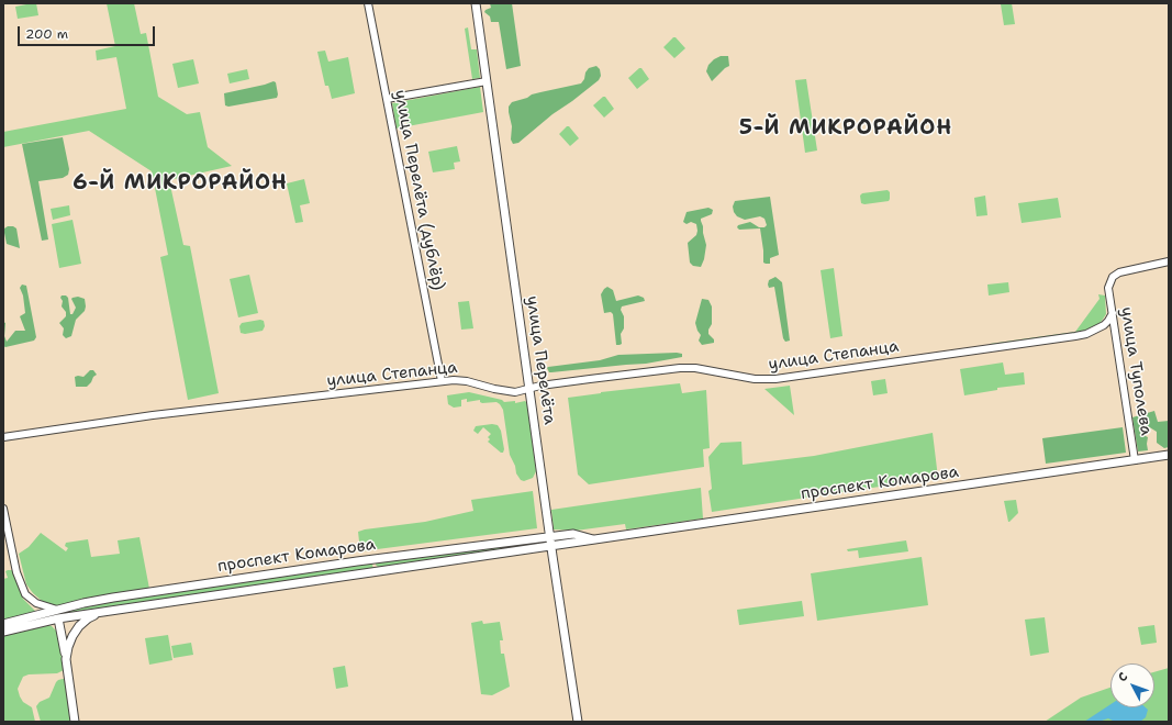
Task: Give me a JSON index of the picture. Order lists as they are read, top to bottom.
{
  "streets": {
    "main road": ["улица Перелёта", "проспект Комарова"],
    "street": ["улица Перелёта (дублёр)", "улица Степанца", "улица Туполева"]
  },
  "crossings": [
    ["улица Перелёта (дублёр)", "улица Степанца"],
    ["улица Степанца", "улица Перелёта"],
    ["улица Степанца", "улица Туполева"],
    ["улица Перелёта", "проспект Комарова"],
    ["улица Туполева", "проспект Комарова"]
  ],
  "districts": ["5-Й МИКРОРАЙОН", "6-Й МИКРОРАЙОН"],
  "scale_bar": "200 m",
  "north": "top left"
}
